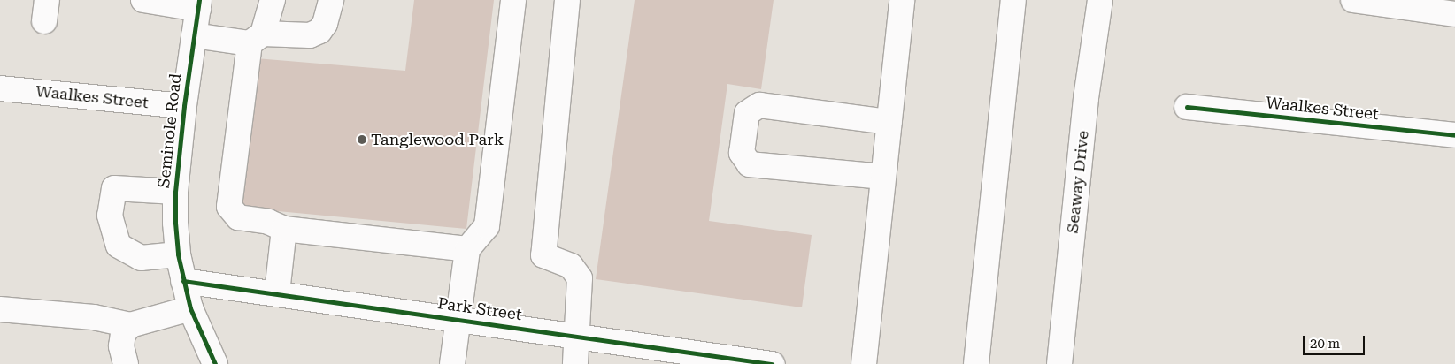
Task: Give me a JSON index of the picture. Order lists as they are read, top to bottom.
{
  "streets": {
    "main road": [
      "Waalkes Street",
      "Seminole Road",
      "Seaway Drive",
      "Park Street"
    ]
  },
  "crossings": [
    ["Waalkes Street", "Seminole Road"],
    ["Seminole Road", "Park Street"]
  ],
  "places": ["Tanglewood Park"],
  "scale_bar": "20 m"
}
